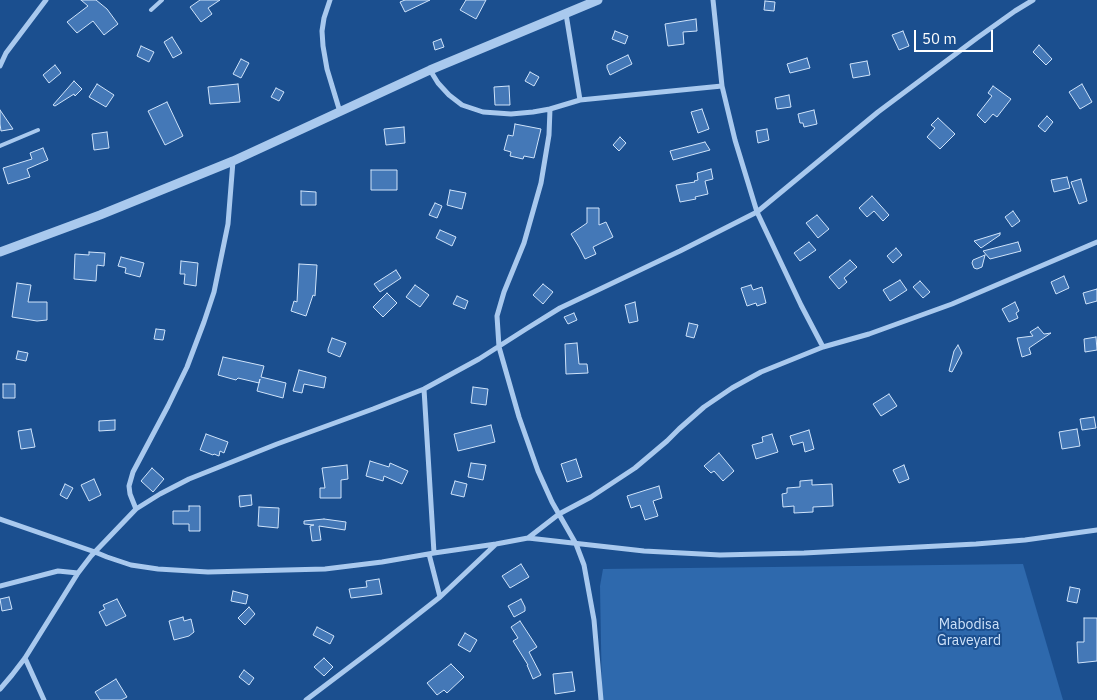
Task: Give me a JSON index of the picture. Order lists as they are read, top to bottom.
{
  "parks": ["Mabodisa Graveyard"],
  "scale_bar": "50 m"
}
